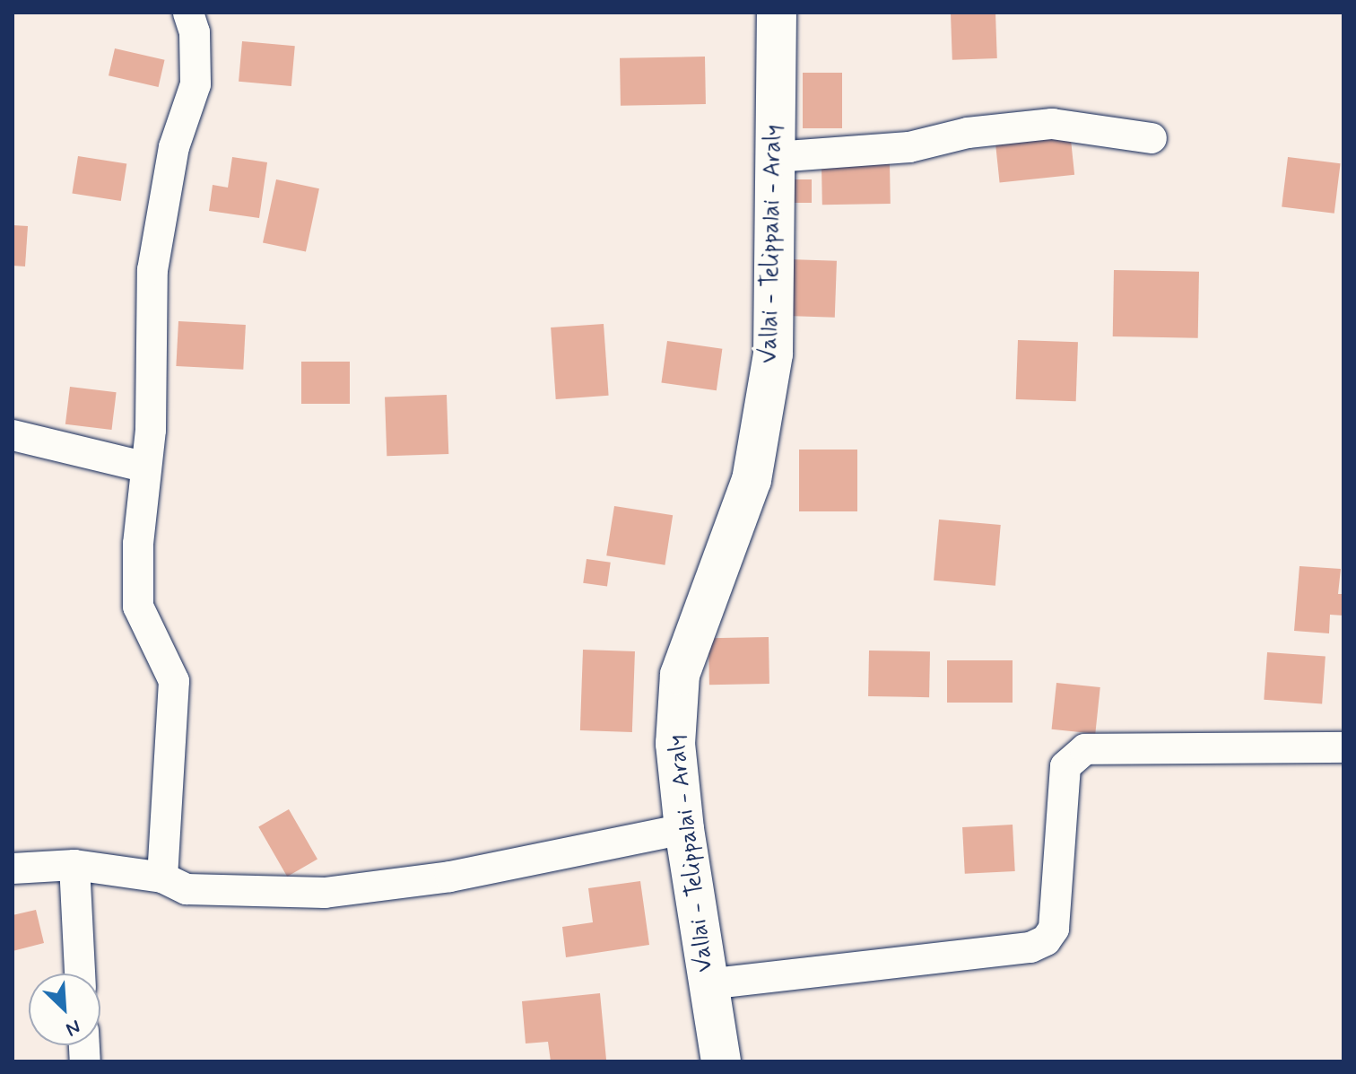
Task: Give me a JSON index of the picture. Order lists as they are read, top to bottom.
{
  "streets": {
    "main road": ["Vallai - Telippalai - Araly"]
  },
  "north": "bottom right"
}
